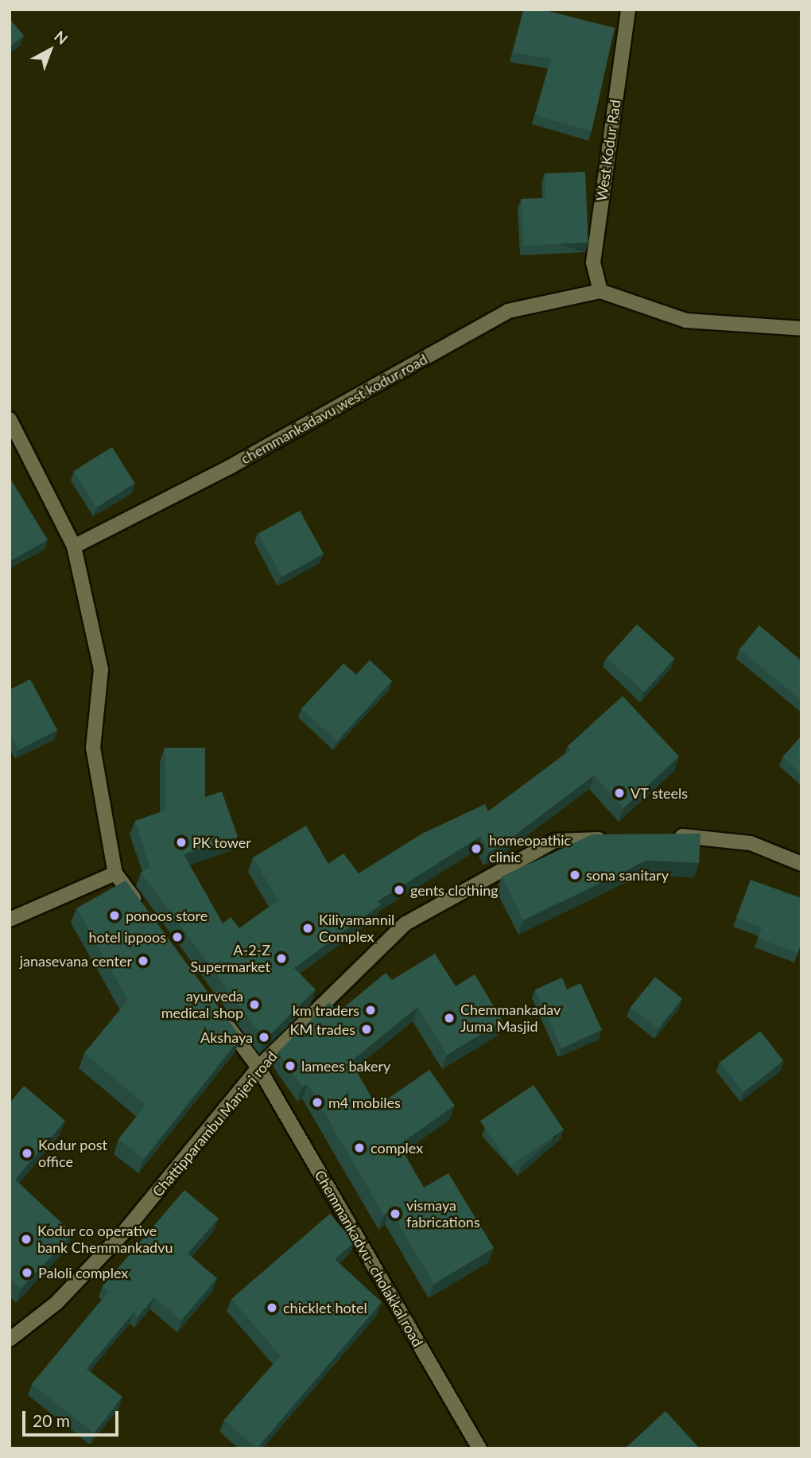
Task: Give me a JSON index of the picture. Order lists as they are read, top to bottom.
{
  "streets": {
    "street": [
      "West Kodur Rad",
      "chemmankadavu west kodur road",
      "Chattipparambu Manjeri road",
      "Chemmankadvu- cholakkal road"
    ]
  },
  "crossings": [
    ["West Kodur Rad", "chemmankadavu west kodur road"],
    ["Chattipparambu Manjeri road", "Chemmankadvu- cholakkal road"]
  ],
  "places": [
    "VT steels",
    "PK tower",
    "homeopathic clinic",
    "sona sanitary",
    "gents clothing",
    "ponoos store",
    "Kiliyamannil Complex",
    "hotel ippoos",
    "A-2-Z Supermarket",
    "janasevana center",
    "ayurveda medical shop",
    "km traders",
    "Chemmankadav Juma Masjid",
    "KM trades",
    "Akshaya",
    "lamees bakery",
    "m4 mobiles",
    "complex",
    "Kodur post office",
    "vismaya fabrications",
    "Kodur co operative bank Chemmankadvu",
    "Paloli complex",
    "chicklet hotel"
  ],
  "scale_bar": "20 m",
  "north": "top right"
}
